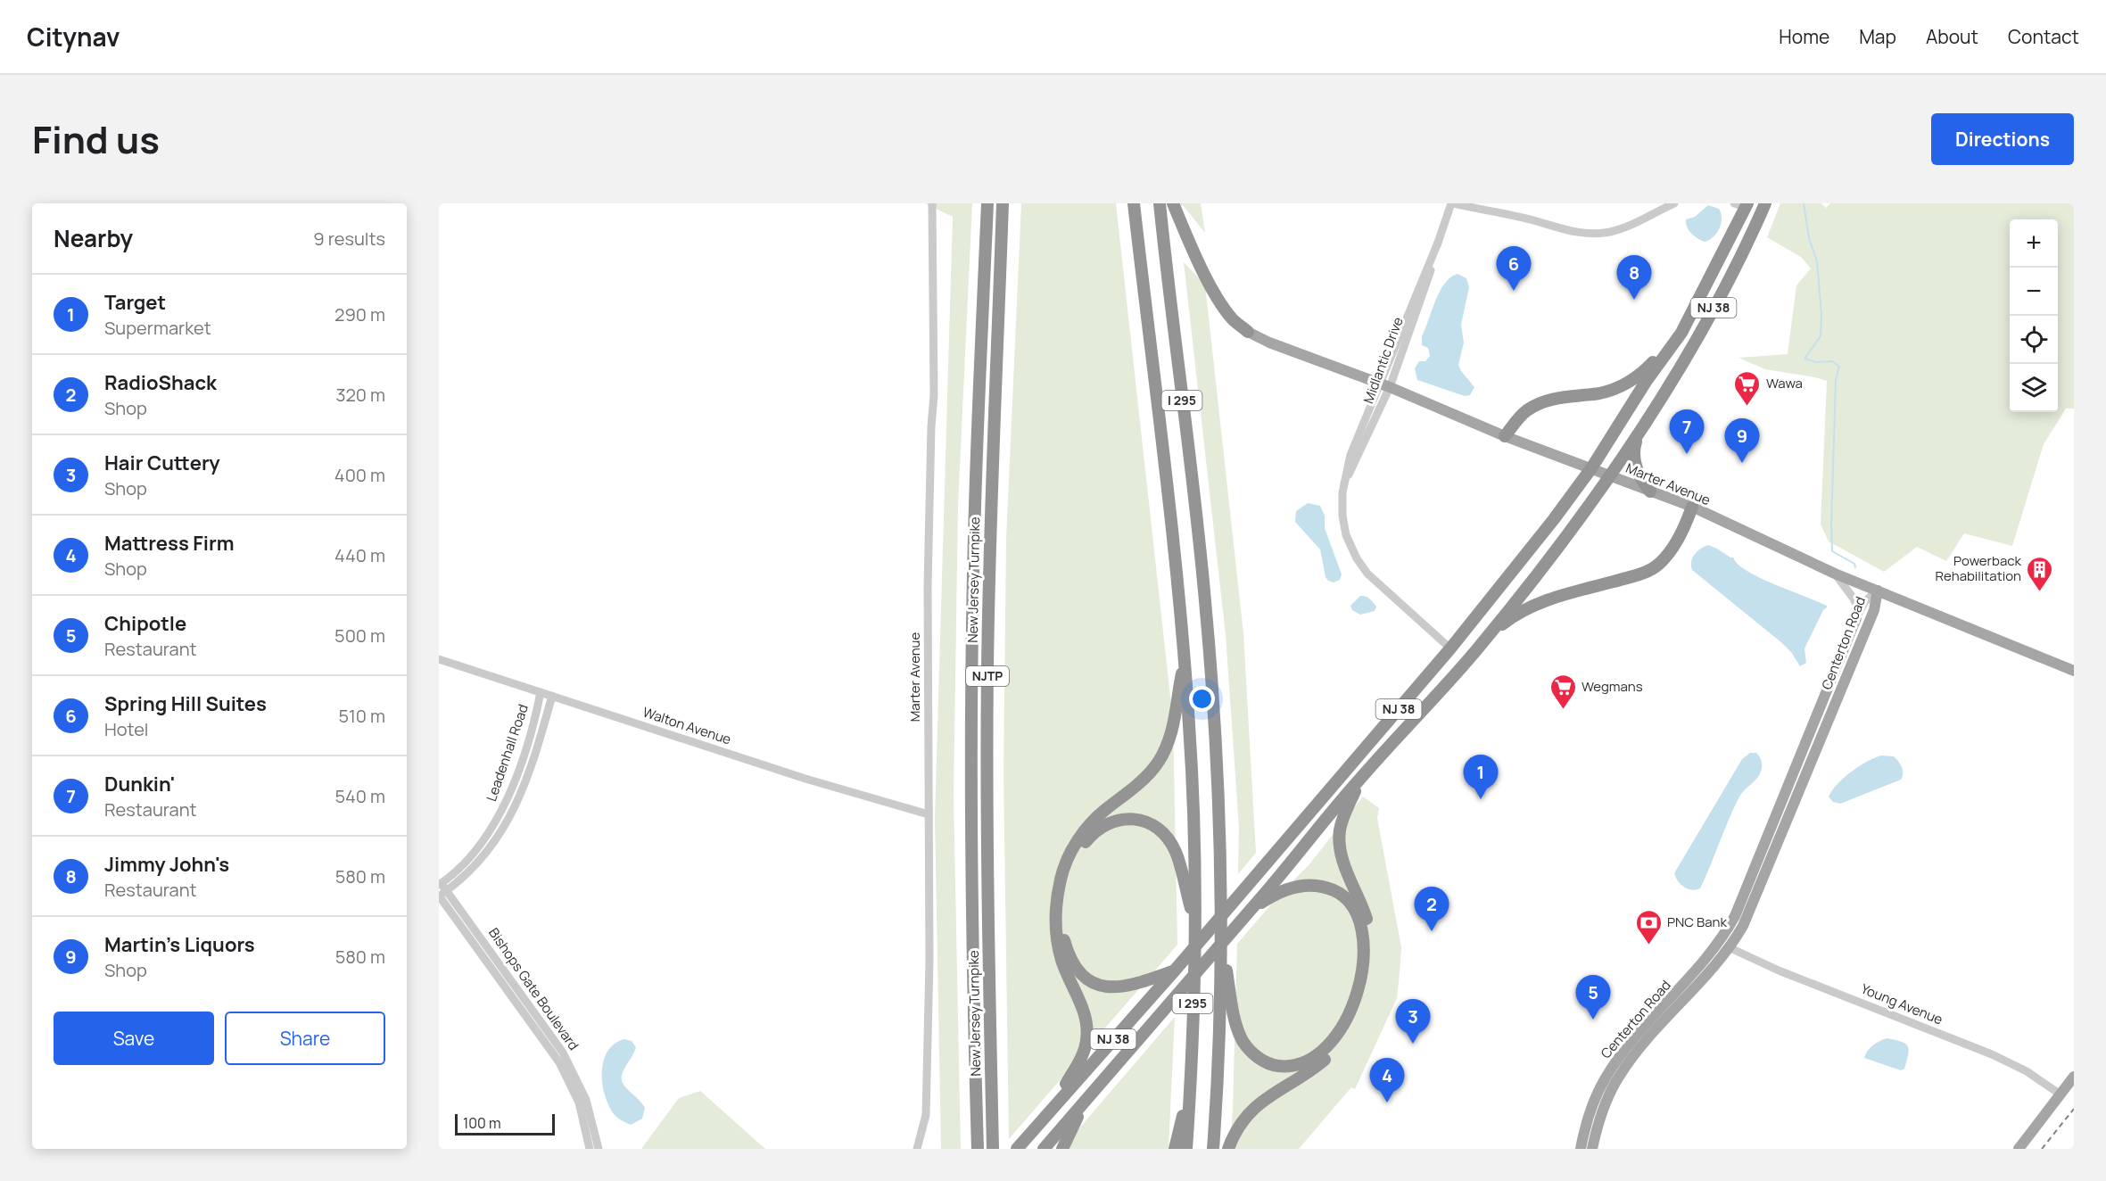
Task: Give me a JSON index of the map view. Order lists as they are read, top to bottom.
{
  "streets": {
    "highway": [
      "NJ 38",
      "I 295",
      "New Jersey Turnpike",
      "NJTP"
    ],
    "main road": ["Marter Avenue", "Centerton Road"],
    "street": [
      "Midlantic Drive",
      "Walton Avenue",
      "Leadenhall Road",
      "Bishops Gate Boulevard",
      "Young Avenue"
    ]
  },
  "crossings": [
    ["NJ 38", "Midlantic Drive"],
    ["NJ 38", "Marter Avenue"],
    ["Midlantic Drive", "Marter Avenue"],
    ["Marter Avenue", "Centerton Road"],
    ["Marter Avenue", "Walton Avenue"],
    ["Centerton Road", "Young Avenue"],
    ["Walton Avenue", "Leadenhall Road"],
    ["Leadenhall Road", "Bishops Gate Boulevard"]
  ],
  "places": {
    "supermarket": ["Wawa", "Wegmans"],
    "building": ["Powerback Rehabilitation"],
    "bank": ["PNC Bank"]
  },
  "scale_bar": "100 m",
  "page": {
    "header": "Citynav",
    "nav": [
      "Home",
      "Map",
      "About",
      "Contact"
    ],
    "title": "Find us",
    "buttons": [
      "Directions",
      ["Save", "Share"]
    ],
    "heading": ["Nearby", "9 results"],
    "map_buttons": ["+", "−"],
    "pins": [
      "6",
      "8",
      "7",
      "9",
      "1",
      "2",
      "5",
      "3",
      "4"
    ],
    "list": [
      {
        "mark": "1",
        "name": "Target",
        "note": "Supermarket",
        "value": "290 m"
      },
      {
        "mark": "2",
        "name": "RadioShack",
        "note": "Shop",
        "value": "320 m"
      },
      {
        "mark": "3",
        "name": "Hair Cuttery",
        "note": "Shop",
        "value": "400 m"
      },
      {
        "mark": "4",
        "name": "Mattress Firm",
        "note": "Shop",
        "value": "440 m"
      },
      {
        "mark": "5",
        "name": "Chipotle",
        "note": "Restaurant",
        "value": "500 m"
      },
      {
        "mark": "6",
        "name": "Spring Hill Suites",
        "note": "Hotel",
        "value": "510 m"
      },
      {
        "mark": "7",
        "name": "Dunkin'",
        "note": "Restaurant",
        "value": "540 m"
      },
      {
        "mark": "8",
        "name": "Jimmy John's",
        "note": "Restaurant",
        "value": "580 m"
      },
      {
        "mark": "9",
        "name": "Martin's Liquors",
        "note": "Shop",
        "value": "580 m"
      }
    ],
    "scale": "100 m"
  }
}
